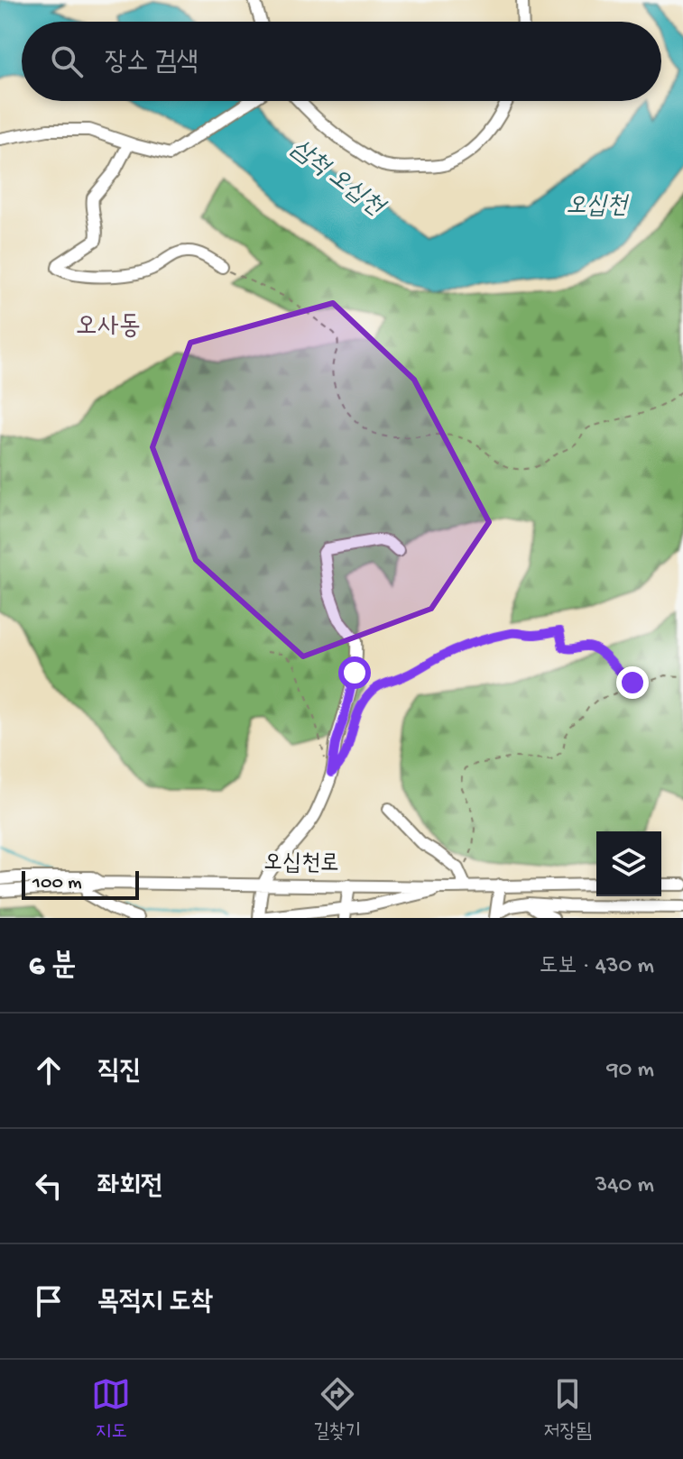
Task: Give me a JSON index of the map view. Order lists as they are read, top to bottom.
{
  "streets": {
    "street": ["오십천로"]
  },
  "districts": ["오사동"],
  "water": ["삼척 오십천", "오십천"],
  "scale_bar": "100 m",
  "page": {
    "search": "장소 검색",
    "scale": "100 m",
    "heading": ["6 분", "도보 · 430 m"],
    "list": [
      ["직진", "90 m"],
      ["좌회전", "340 m"],
      "목적지 도착"
    ],
    "nav": ["지도", "길찾기", "저장됨"]
  }
}
